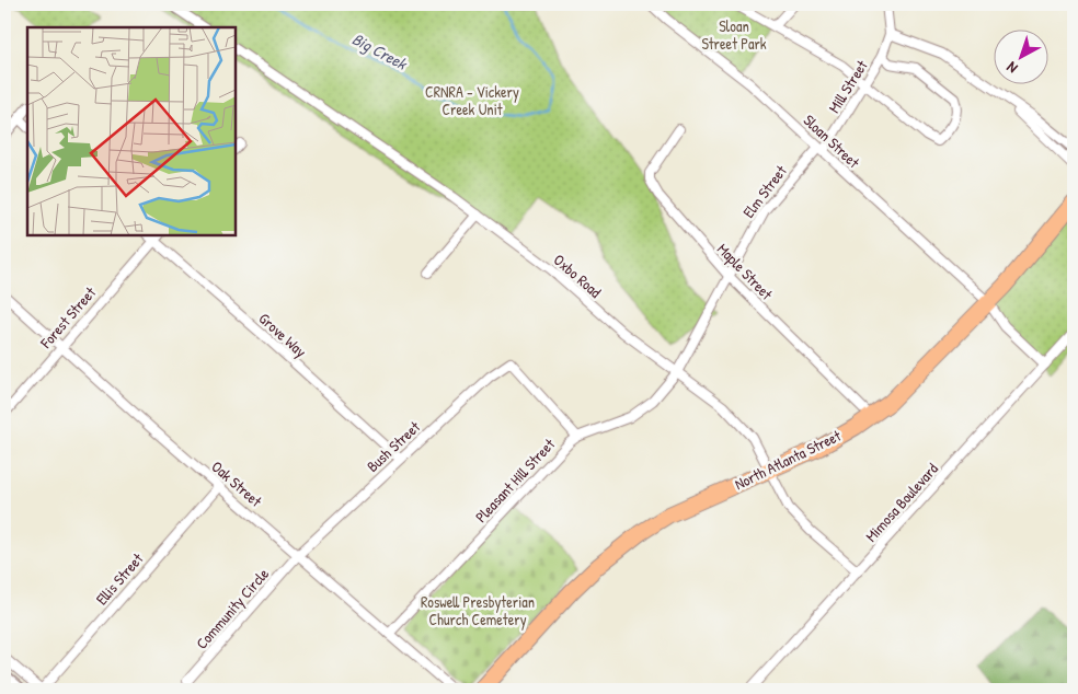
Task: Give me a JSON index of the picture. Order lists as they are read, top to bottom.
{
  "streets": {
    "highway": ["North Atlanta Street"],
    "street": [
      "Mill Street",
      "Sloan Street",
      "Elm Street",
      "Maple Street",
      "Oxbo Road",
      "Forest Street",
      "Grove Way",
      "Bush Street",
      "Pleasant Hill Street",
      "Oak Street",
      "Mimosa Boulevard",
      "Ellis Street",
      "Community Circle"
    ]
  },
  "crossings": [
    ["Mill Street", "Sloan Street"],
    ["Mill Street", "Elm Street"],
    ["Sloan Street", "Elm Street"],
    ["Sloan Street", "North Atlanta Street"],
    ["Sloan Street", "Mimosa Boulevard"],
    ["Elm Street", "Maple Street"],
    ["Elm Street", "Oxbo Road"],
    ["Elm Street", "Pleasant Hill Street"],
    ["Maple Street", "North Atlanta Street"],
    ["Oxbo Road", "North Atlanta Street"],
    ["Oxbo Road", "Pleasant Hill Street"],
    ["Oxbo Road", "Mimosa Boulevard"],
    ["Forest Street", "Grove Way"],
    ["Forest Street", "Oak Street"],
    ["Grove Way", "Bush Street"],
    ["Bush Street", "Pleasant Hill Street"],
    ["Bush Street", "Oak Street"],
    ["Bush Street", "Community Circle"],
    ["Pleasant Hill Street", "Oak Street"],
    ["Oak Street", "Ellis Street"],
    ["Oak Street", "Community Circle"]
  ],
  "water": ["Big Creek"],
  "parks": ["Sloan Street Park", "CRNRA - Vickery Creek Unit", "Roswell Presbyterian Church Cemetery"],
  "north": "bottom left"
}
